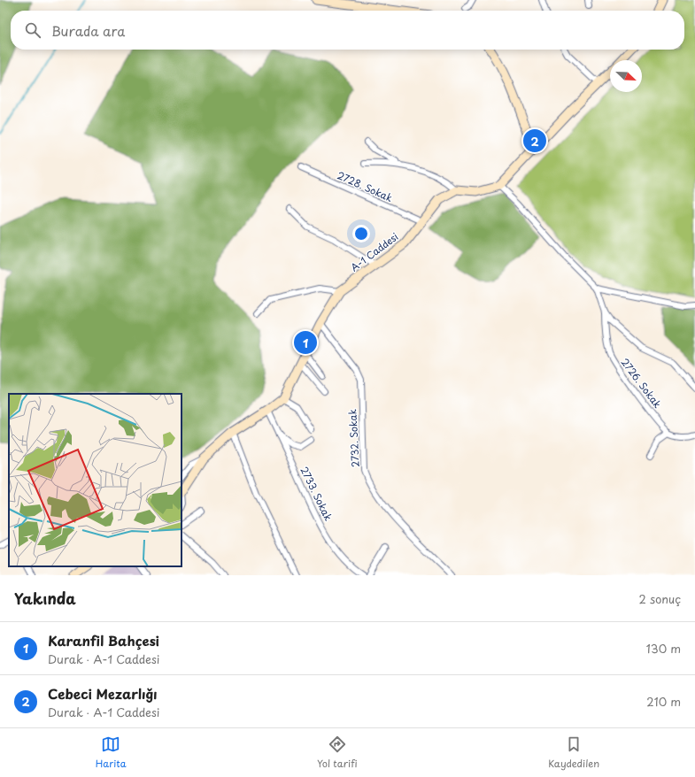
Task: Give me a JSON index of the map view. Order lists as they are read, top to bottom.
{
  "streets": {
    "main road": ["A-1 Caddesi"],
    "street": [
      "2728. Sokak",
      "2726. Sokak",
      "2732. Sokak",
      "2733. Sokak"
    ]
  },
  "crossings": [
    ["2728. Sokak", "A-1 Caddesi"],
    ["A-1 Caddesi", "2732. Sokak"],
    ["A-1 Caddesi", "2733. Sokak"]
  ],
  "north": "bottom right",
  "page": {
    "search": "Burada ara",
    "pins": ["2", "1"],
    "heading": ["Yakında", "2 sonuç"],
    "list": [
      {
        "mark": "1",
        "name": "Karanfil Bahçesi",
        "note": "Durak · A-1 Caddesi",
        "value": "130 m"
      },
      {
        "mark": "2",
        "name": "Cebeci Mezarlığı",
        "note": "Durak · A-1 Caddesi",
        "value": "210 m"
      }
    ],
    "nav": ["Harita", "Yol tarifi", "Kaydedilen"]
  }
}
